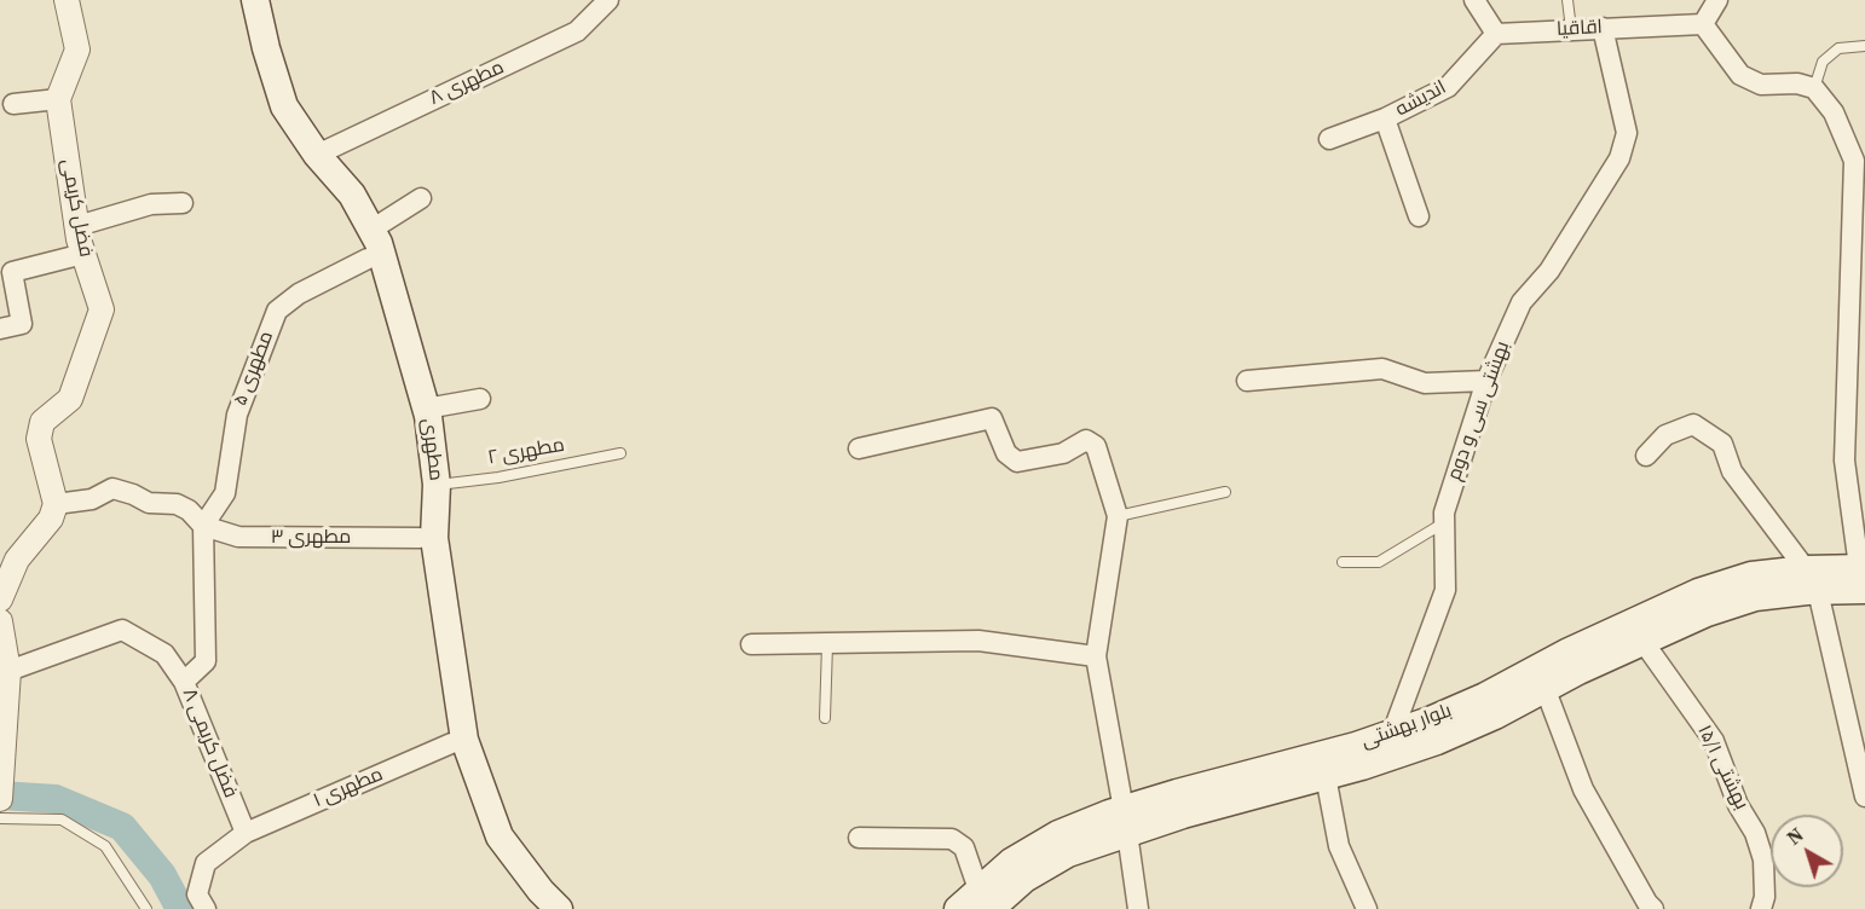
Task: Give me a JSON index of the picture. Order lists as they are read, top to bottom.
{
  "streets": {
    "main road": ["مطهری", "بلوار بهشتی"],
    "street": [
      "اقاقیا",
      "مطهری ۸",
      "اندیشه",
      "فضل کریمی",
      "مطهری ۵",
      "بهشتی سی و دوم",
      "مطهری ۳",
      "فضل کریمی ۸",
      "۱۵/۱ بهشتی",
      "مطهری ۱"
    ],
    "lane": ["مطهری ۲"]
  },
  "crossings": [
    ["اقاقیا", "اندیشه"],
    ["اقاقیا", "بهشتی سی و دوم"],
    ["مطهری ۸", "مطهری"],
    ["مطهری ۵", "مطهری"],
    ["مطهری ۵", "مطهری ۳"],
    ["بهشتی سی و دوم", "بلوار بهشتی"],
    ["مطهری", "مطهری ۲"],
    ["مطهری", "مطهری ۳"],
    ["مطهری", "مطهری ۱"],
    ["بلوار بهشتی", "۱۵/۱ بهشتی"],
    ["فضل کریمی ۸", "مطهری ۱"]
  ],
  "north": "top left"
}
